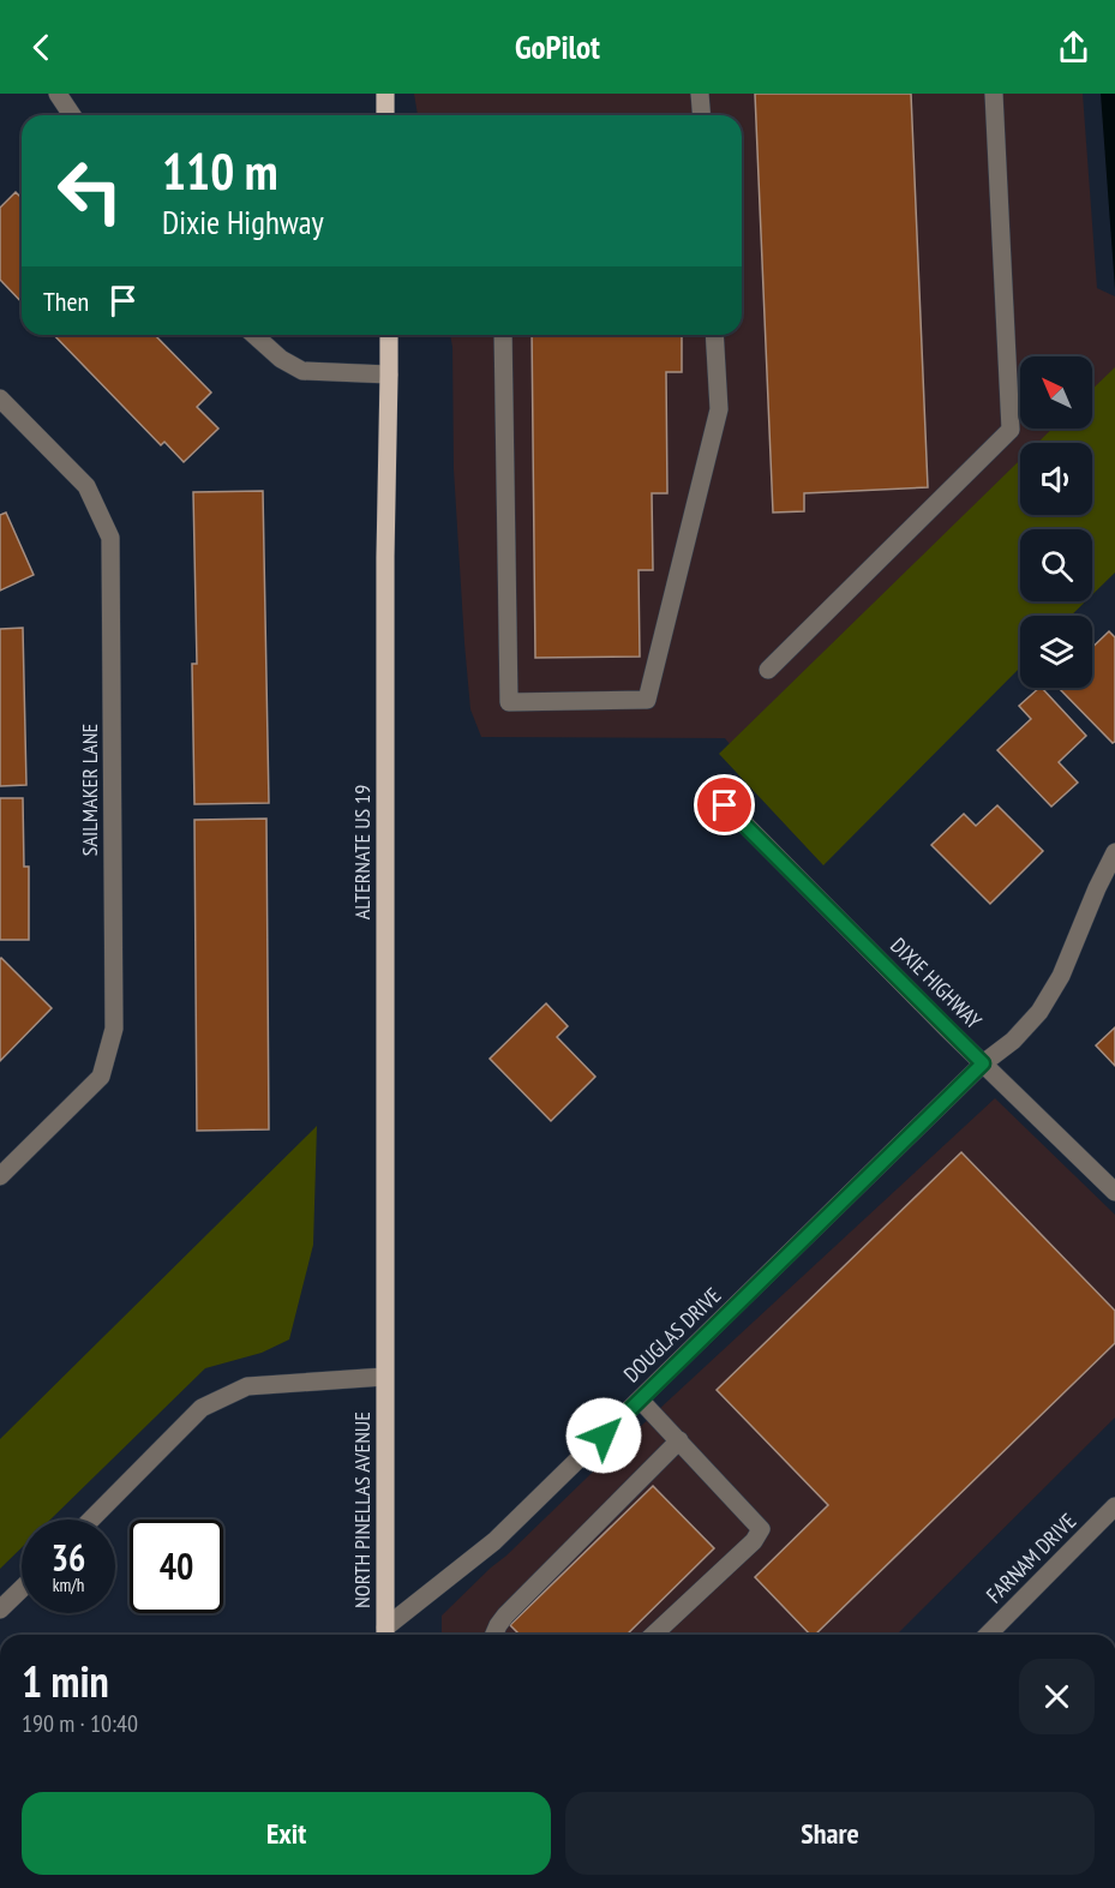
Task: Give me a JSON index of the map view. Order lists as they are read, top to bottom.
{
  "streets": {
    "main road": ["ALTERNATE US 19", "NORTH PINELLAS AVENUE"],
    "street": [
      "SAILMAKER LANE",
      "DIXIE HIGHWAY",
      "DOUGLAS DRIVE",
      "FARNAM DRIVE"
    ]
  },
  "crossings": [
    ["ALTERNATE US 19", "NORTH PINELLAS AVENUE"],
    ["DIXIE HIGHWAY", "DOUGLAS DRIVE"],
    ["DOUGLAS DRIVE", "NORTH PINELLAS AVENUE"]
  ],
  "north": "top left",
  "page": {
    "header": "GoPilot",
    "turn": ["110 m", "Dixie Highway"],
    "then": "Then",
    "speed": "36 km/h",
    "limit": "40",
    "heading": ["1 min", "190 m · 10:40"],
    "buttons": ["Exit", "Share"]
  }
}
